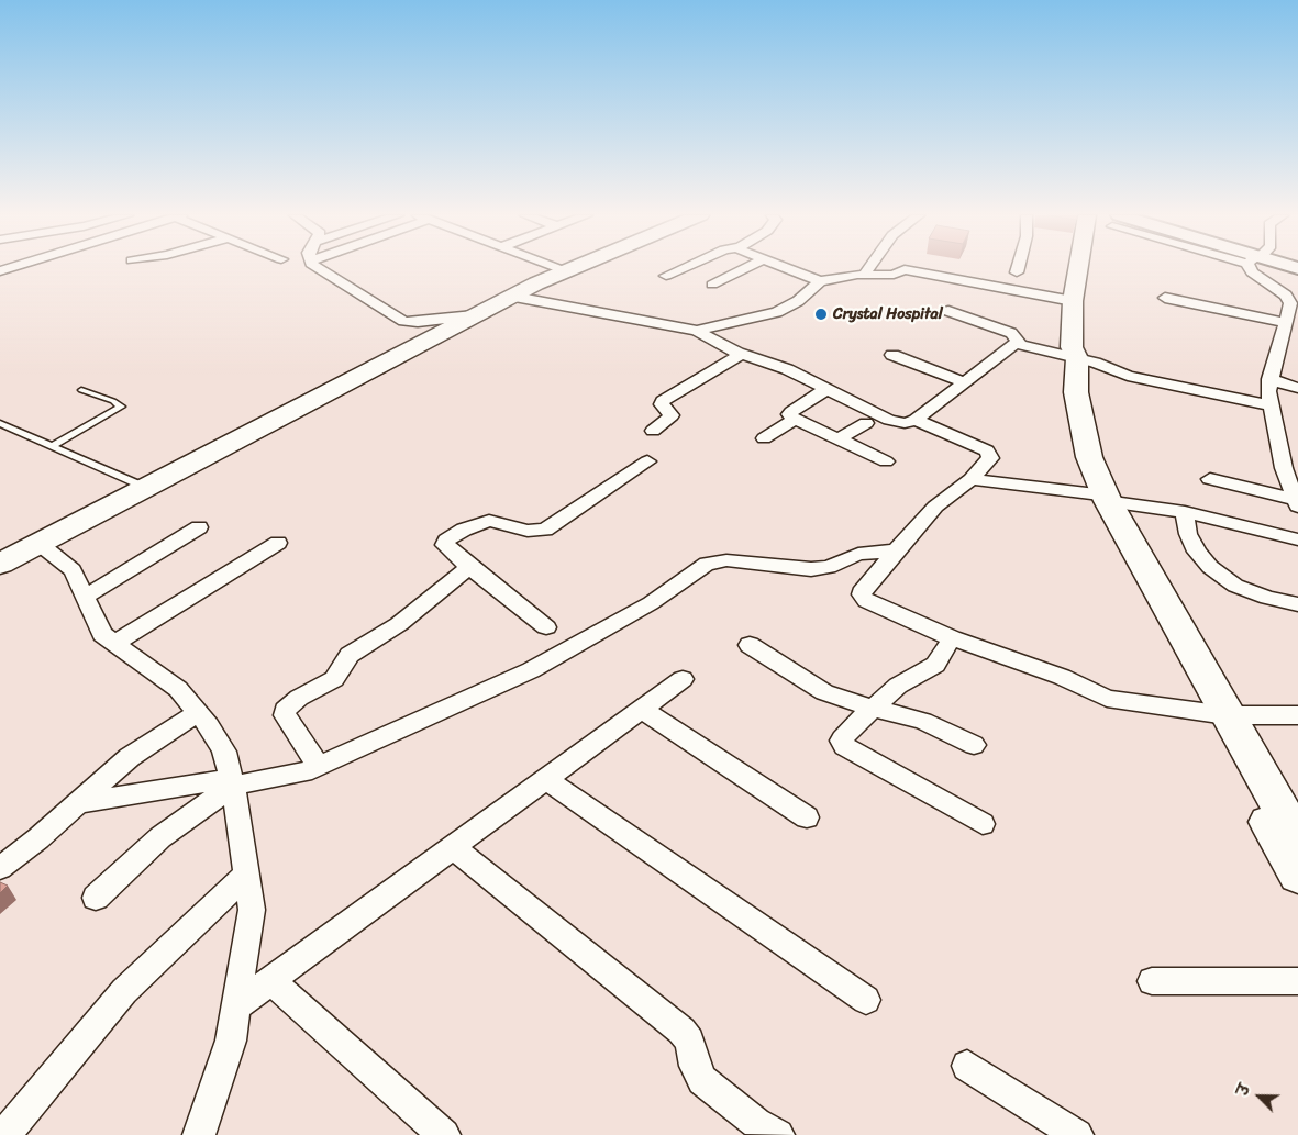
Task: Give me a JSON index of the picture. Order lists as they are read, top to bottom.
{
  "places": ["Crystal Hospital"],
  "north": "top left"
}
